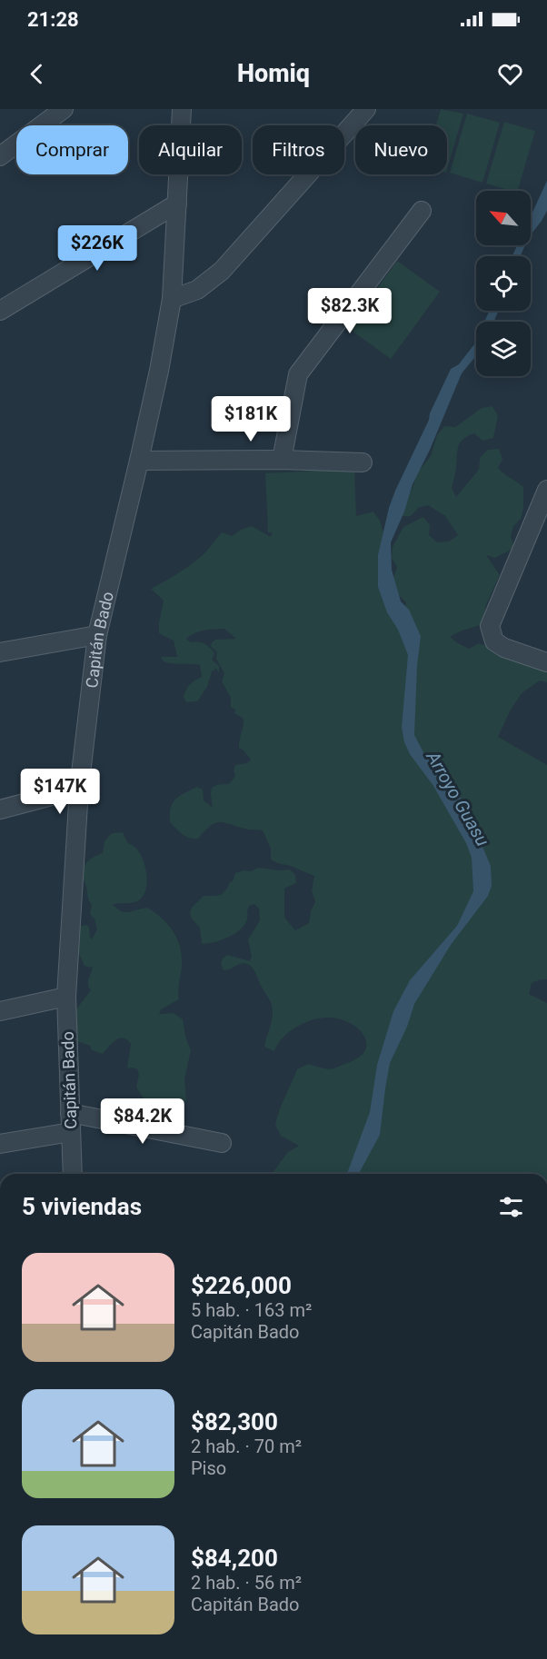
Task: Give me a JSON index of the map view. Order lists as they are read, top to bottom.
{
  "streets": {
    "street": ["Capitán Bado"]
  },
  "water": ["Arroyo Guasu"],
  "north": "top left",
  "page": {
    "status": "21:28",
    "header": "Homiq",
    "chip": [
      "Comprar",
      "Alquilar",
      "Filtros",
      "Nuevo"
    ],
    "price": [
      "$226K",
      "$82.3K",
      "$181K",
      "$147K",
      "$84.2K"
    ],
    "heading": "5 viviendas",
    "list": [
      {
        "name": "$226,000",
        "note": "5 hab. · 163 m² · Capitán Bado"
      },
      {
        "name": "$82,300",
        "note": "2 hab. · 70 m² · Piso"
      },
      {
        "name": "$84,200",
        "note": "2 hab. · 56 m² · Capitán Bado"
      }
    ]
  }
}
